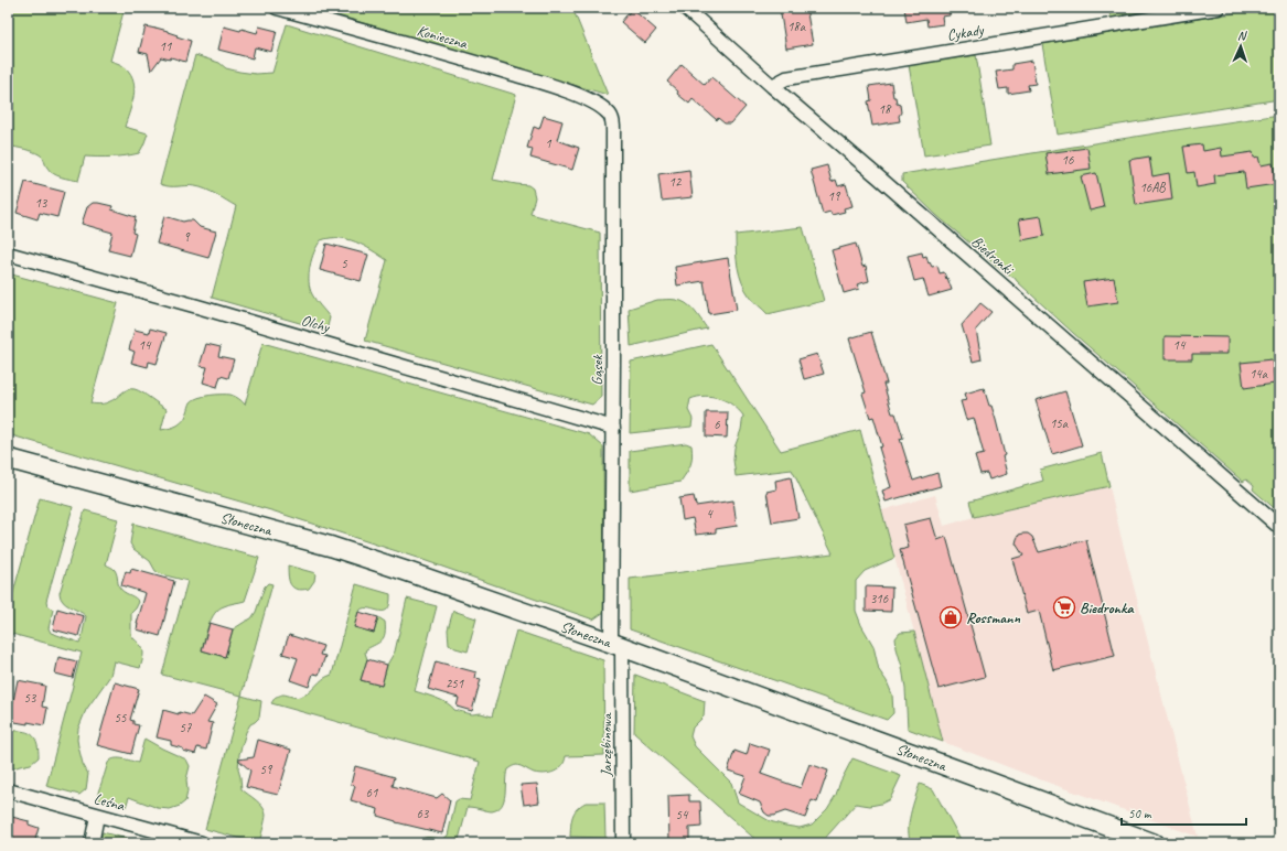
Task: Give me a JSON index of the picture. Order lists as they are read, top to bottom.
{
  "streets": {
    "main road": ["Słoneczna"],
    "street": [
      "Cykady",
      "Konieczna",
      "Biedronki",
      "Olchy",
      "Gąsek",
      "Jarzębinowa",
      "Leśna"
    ]
  },
  "crossings": [
    ["Cykady", "Biedronki"],
    ["Konieczna", "Gąsek"],
    ["Olchy", "Gąsek"],
    ["Gąsek", "Słoneczna"],
    ["Gąsek", "Jarzębinowa"],
    ["Słoneczna", "Jarzębinowa"]
  ],
  "places": {
    "supermarket": ["Biedronka"],
    "shop": ["Rossmann"]
  },
  "house_numbers": [
    "18a",
    "11",
    "18",
    "1",
    "16",
    "12",
    "16AB",
    "19",
    "13",
    "9",
    "5",
    "14",
    "14",
    "14a",
    "15a",
    "6",
    "4",
    "316",
    "251",
    "53",
    "55",
    "57",
    "59",
    "61",
    "63",
    "54"
  ],
  "scale_bar": "50 m",
  "north": "top"
}
